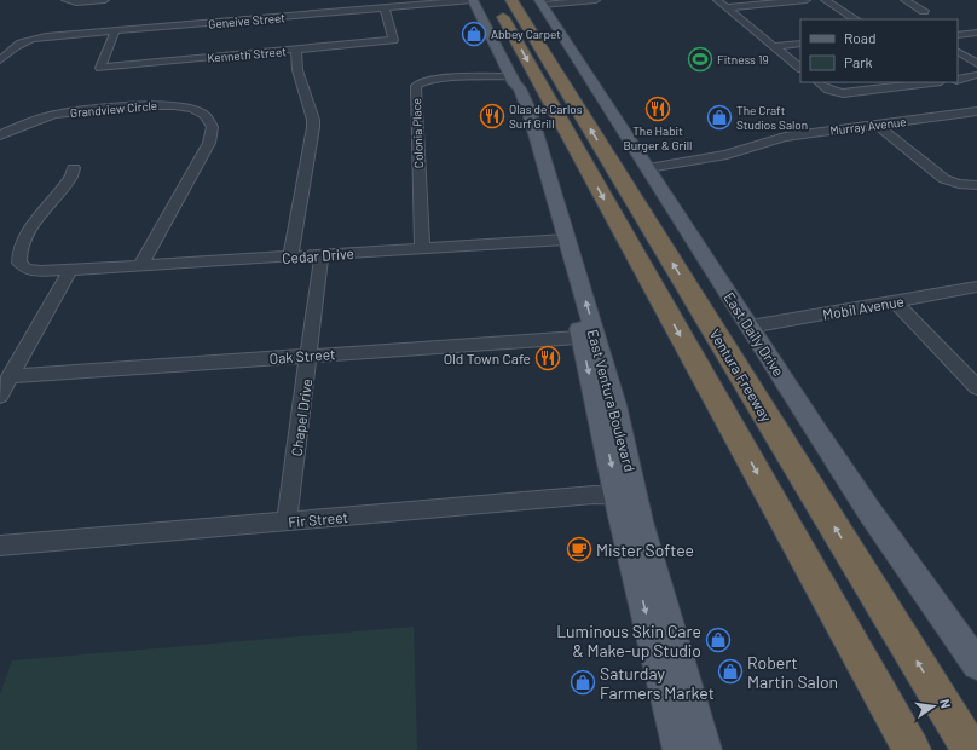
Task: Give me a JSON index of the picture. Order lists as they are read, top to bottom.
{
  "streets": {
    "highway": ["Ventura Freeway"],
    "main road": ["East Daily Drive", "East Ventura Boulevard"],
    "street": [
      "Geneive Street",
      "Kenneth Street",
      "Grandview Circle",
      "Murray Avenue",
      "Colonia Place",
      "Cedar Drive",
      "Mobil Avenue",
      "Oak Street",
      "Chapel Drive",
      "Fir Street"
    ]
  },
  "crossings": [
    ["Geneive Street", "Kenneth Street"],
    ["Geneive Street", "East Ventura Boulevard"],
    ["Grandview Circle", "Cedar Drive"],
    ["Murray Avenue", "East Daily Drive"],
    ["Colonia Place", "Cedar Drive"],
    ["Colonia Place", "East Ventura Boulevard"],
    ["Cedar Drive", "East Ventura Boulevard"],
    ["Cedar Drive", "Chapel Drive"],
    ["Mobil Avenue", "East Daily Drive"],
    ["Oak Street", "East Ventura Boulevard"],
    ["Oak Street", "Chapel Drive"],
    ["East Ventura Boulevard", "Fir Street"],
    ["Chapel Drive", "Fir Street"]
  ],
  "places": {
    "shop": [
      "Abbey Carpet",
      "The Craft Studios Salon",
      "Luminous Skin Care & Make-up Studio",
      "Robert Martin Salon",
      "Saturday Farmers Market"
    ],
    "sports": ["Fitness 19"],
    "restaurant": ["The Habit Burger & Grill", "Olas de Carlos Surf Grill", "Old Town Cafe"],
    "cafe": ["Mister Softee"]
  },
  "legend": ["Road", "Park"],
  "north": "right"
}
